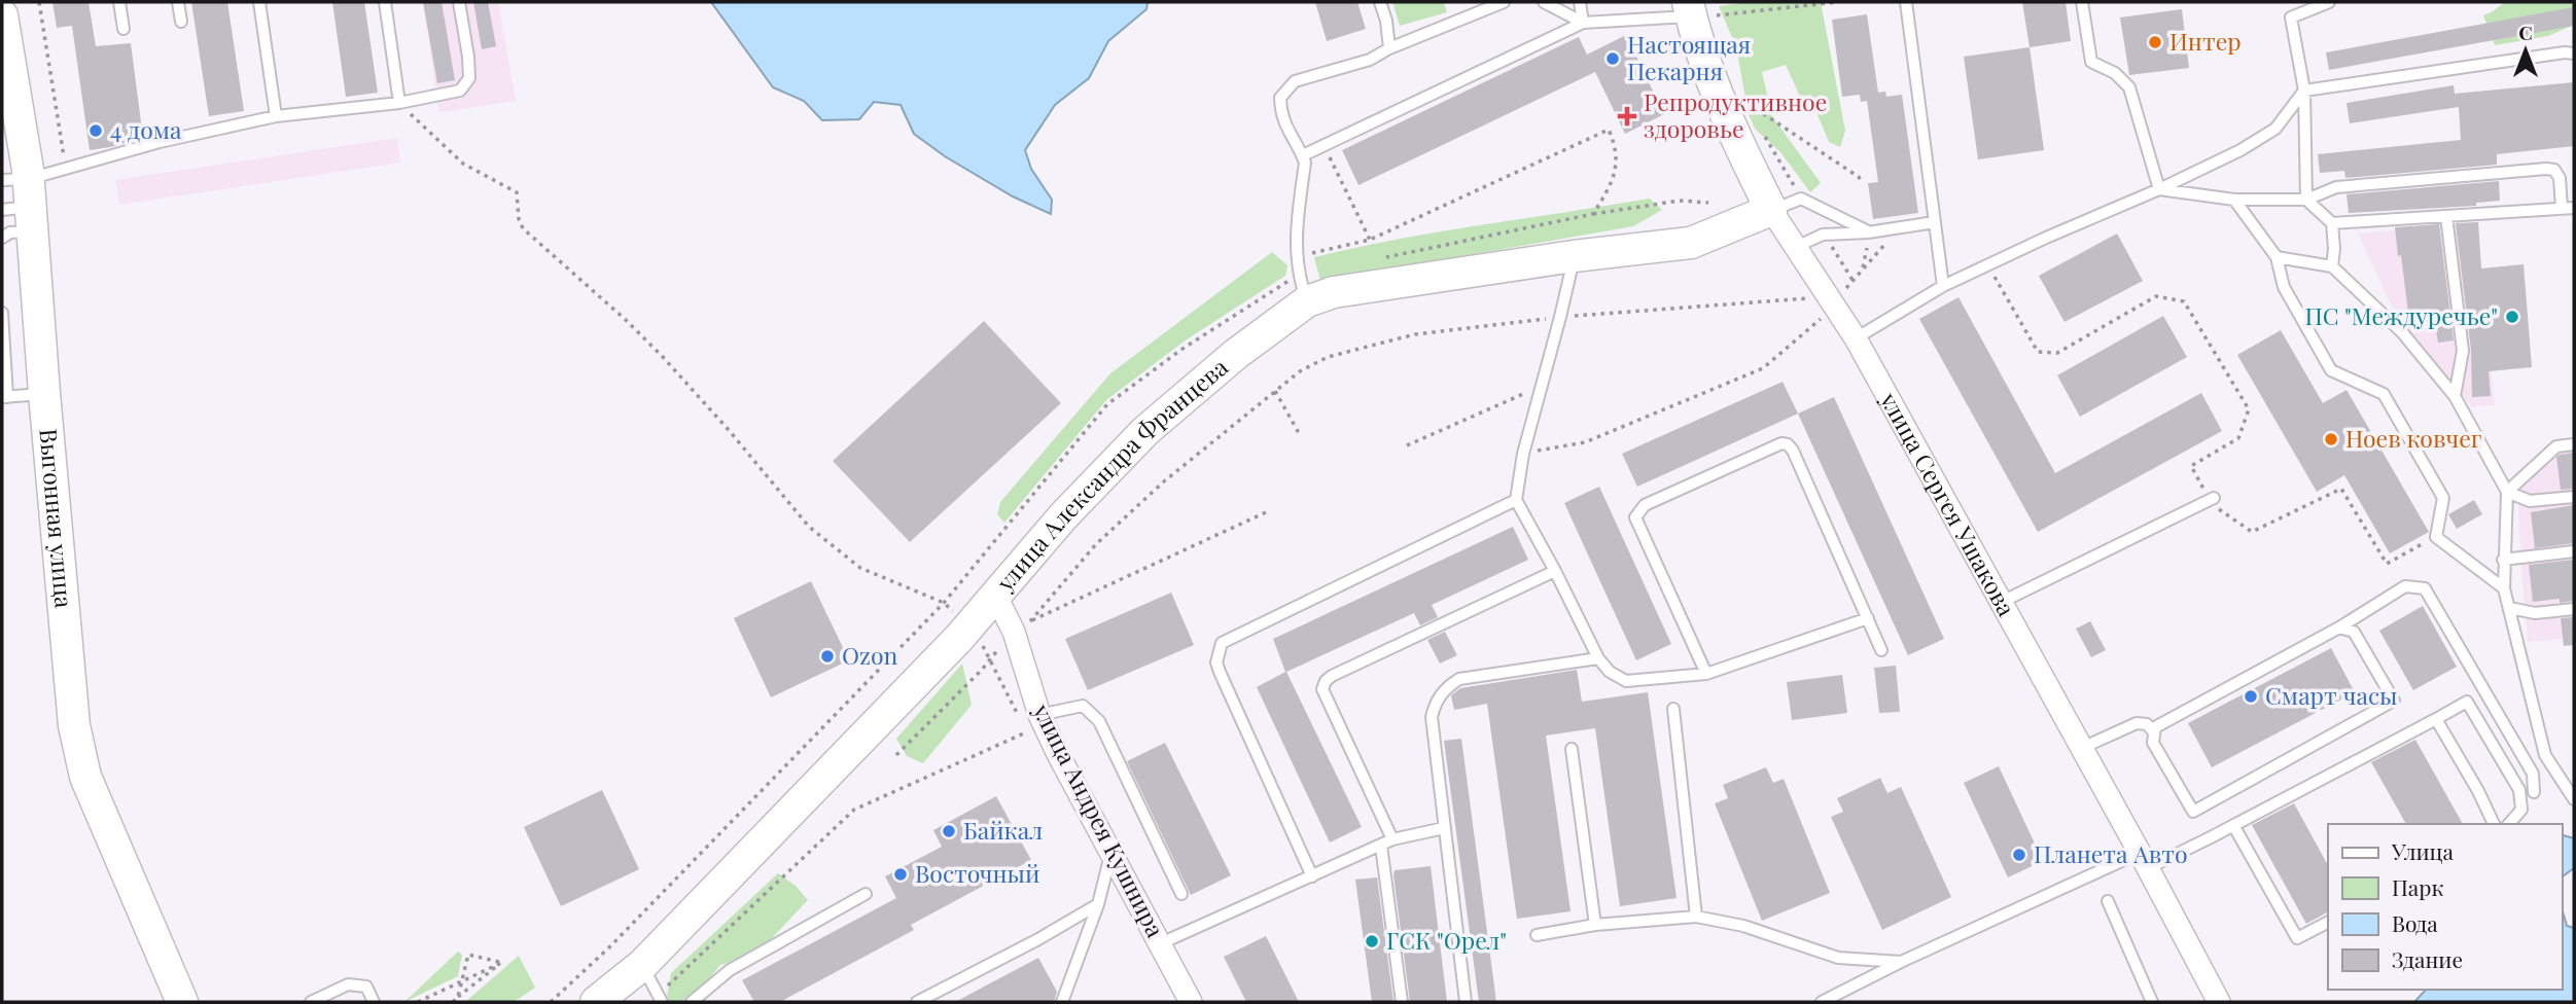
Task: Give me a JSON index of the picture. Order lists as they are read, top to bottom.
{
  "streets": {
    "street": [
      "улица Александра Францева",
      "улица Сергея Ушакова",
      "Выгонная улица",
      "улица Андрея Кушнира"
    ]
  },
  "crossings": [
    ["улица Александра Францева", "улица Сергея Ушакова"],
    ["улица Александра Францева", "улица Андрея Кушнира"]
  ],
  "places": {
    "other": [
      "Интер",
      "Настоящая Пекарня",
      "4 дома",
      "ПС \"Междуречье\"",
      "Ноев ковчег",
      "Ozon",
      "Смарт часы",
      "Байкал",
      "Планета Авто",
      "Восточный",
      "ГСК \"Орел\""
    ],
    "health": ["Репродуктивное здоровье"]
  },
  "legend": [
    "Улица",
    "Парк",
    "Вода",
    "Здание"
  ],
  "north": "top"
}
